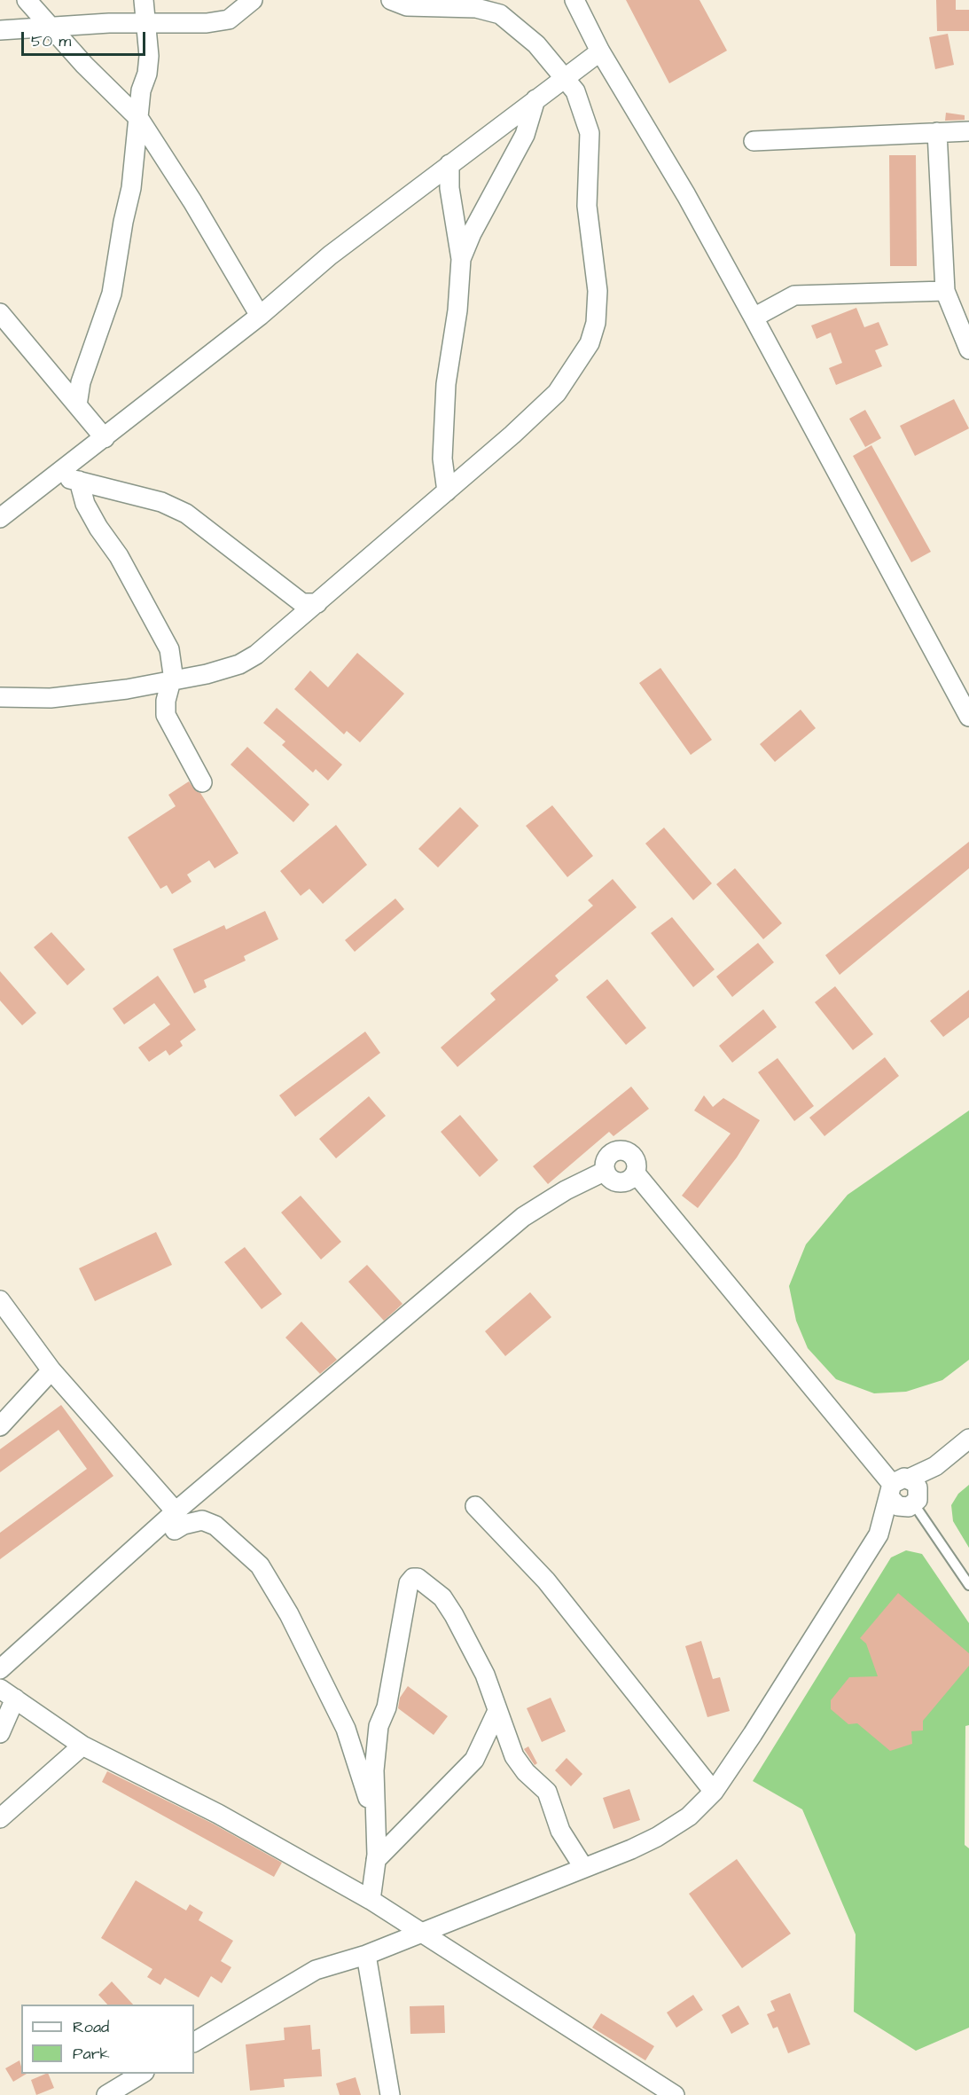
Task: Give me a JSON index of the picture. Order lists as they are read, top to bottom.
{
  "legend": ["Road", "Park"],
  "scale_bar": "50 m"
}
